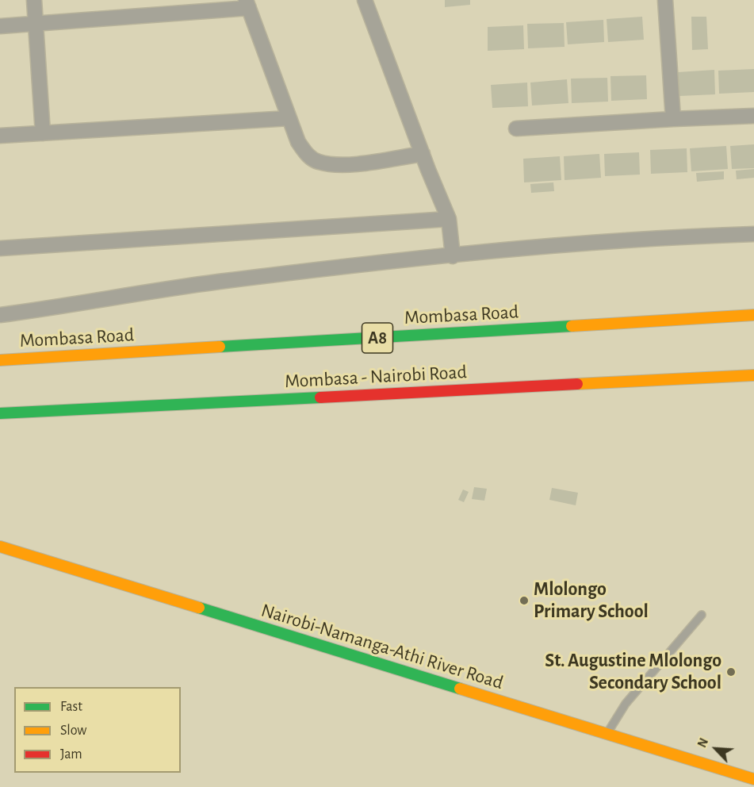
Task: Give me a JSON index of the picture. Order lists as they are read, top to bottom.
{
  "streets": {
    "main road": [
      "Mombasa Road",
      "A8",
      "Mombasa - Nairobi Road",
      "Nairobi-Namanga-Athi River Road"
    ]
  },
  "places": ["Mlolongo Primary School", "St. Augustine Mlolongo Secondary School"],
  "legend": ["Fast", "Slow", "Jam"],
  "north": "top left"
}
